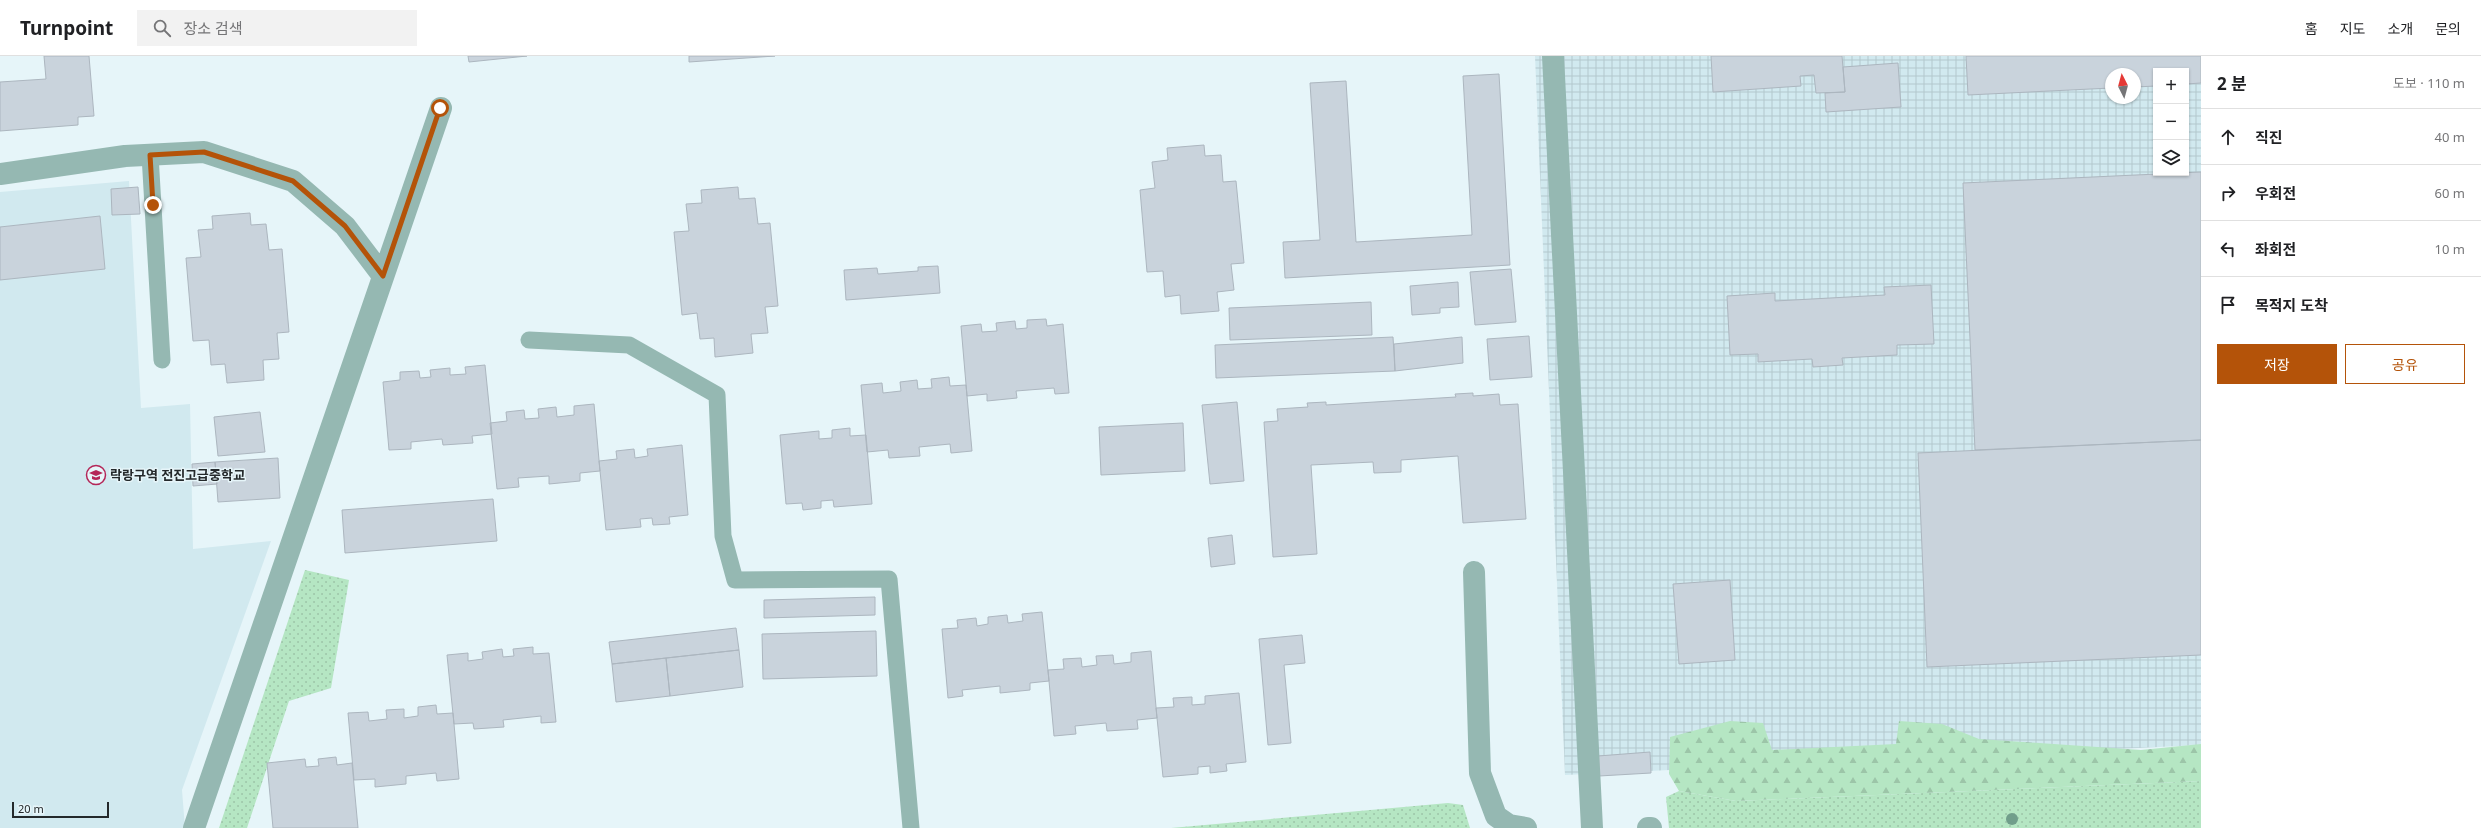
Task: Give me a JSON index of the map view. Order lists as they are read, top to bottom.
{
  "places": {
    "school or university": ["락랑구역 전진고급중학교"]
  },
  "scale_bar": "20 m",
  "north": "top",
  "page": {
    "header": "Turnpoint",
    "search": "장소 검색",
    "nav": [
      "홈",
      "지도",
      "소개",
      "문의"
    ],
    "heading": ["2 분", "도보 · 110 m"],
    "map_buttons": ["+", "−"],
    "list": [
      ["직진", "40 m"],
      ["우회전", "60 m"],
      ["좌회전", "10 m"],
      "목적지 도착"
    ],
    "buttons": ["저장", "공유"],
    "scale": "20 m"
  }
}
